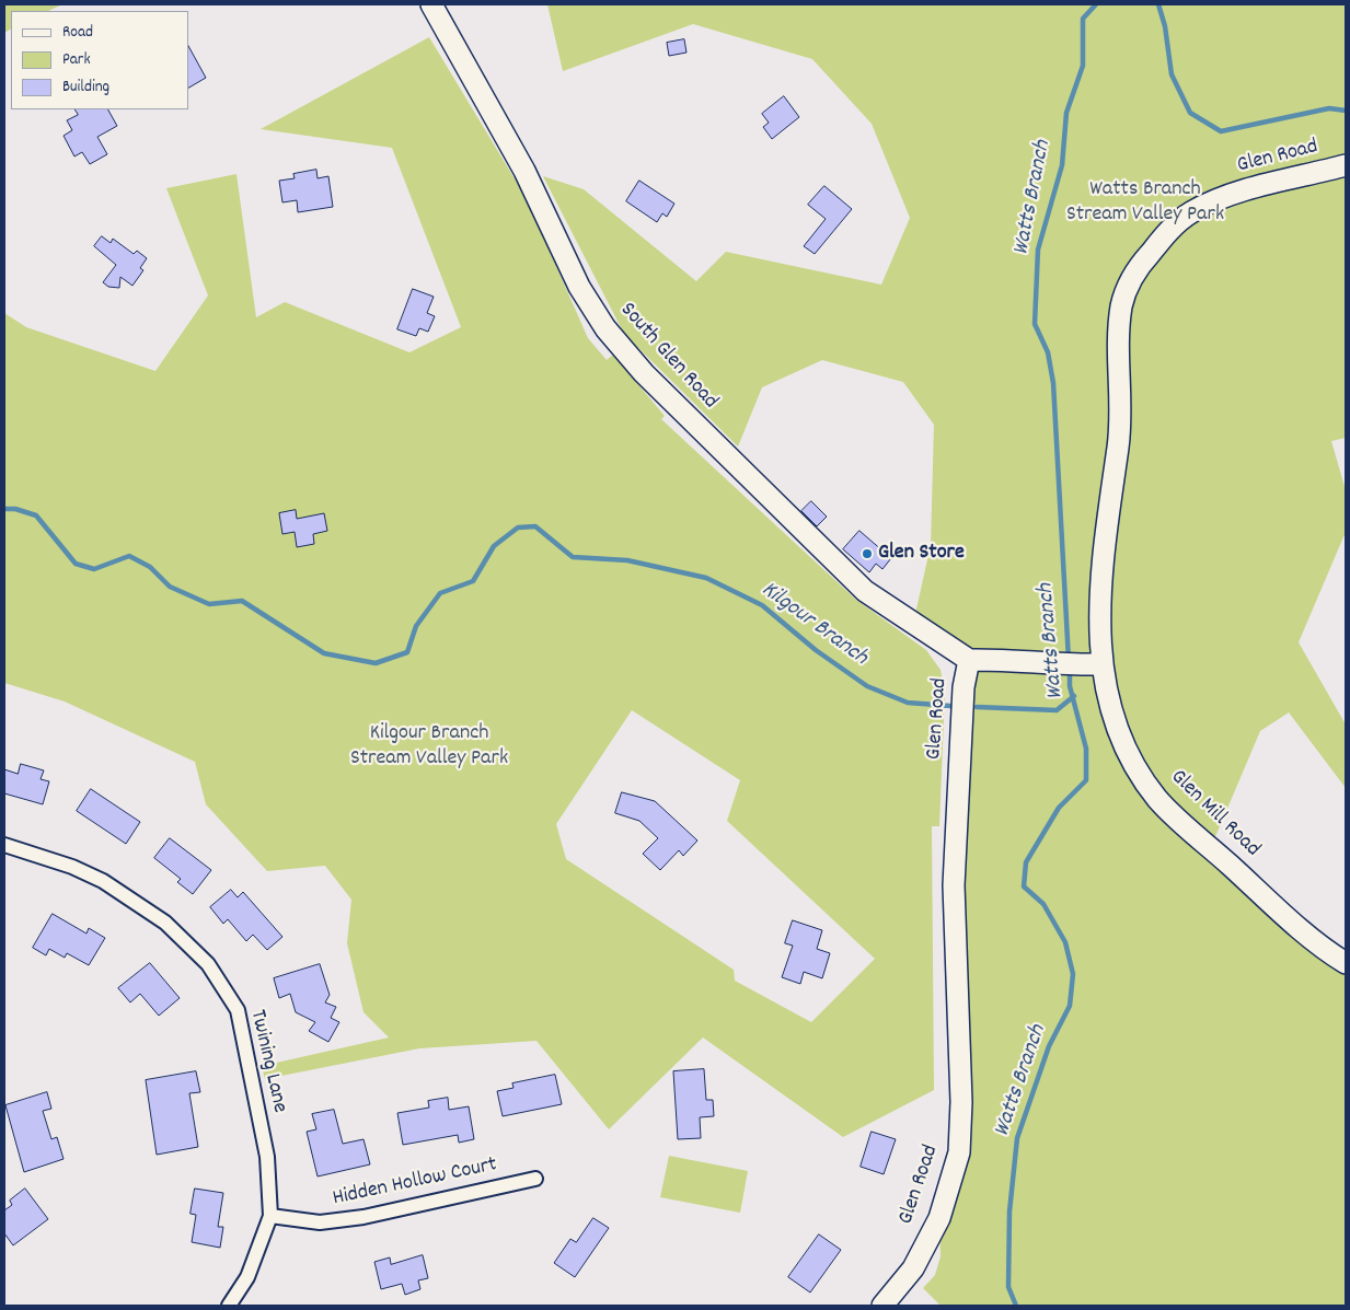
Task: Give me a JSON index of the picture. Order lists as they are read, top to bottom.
{
  "streets": {
    "main road": ["Glen Road", "South Glen Road", "Glen Mill Road"],
    "street": ["Twining Lane", "Hidden Hollow Court"]
  },
  "crossings": [
    ["Glen Road", "South Glen Road"],
    ["Glen Road", "Glen Mill Road"],
    ["Twining Lane", "Hidden Hollow Court"]
  ],
  "water": ["Watts Branch", "Kilgour Branch"],
  "parks": ["Watts Branch Stream Valley Park", "Kilgour Branch Stream Valley Park"],
  "places": ["Glen Store"],
  "legend": ["Road", "Park", "Building"]
}
